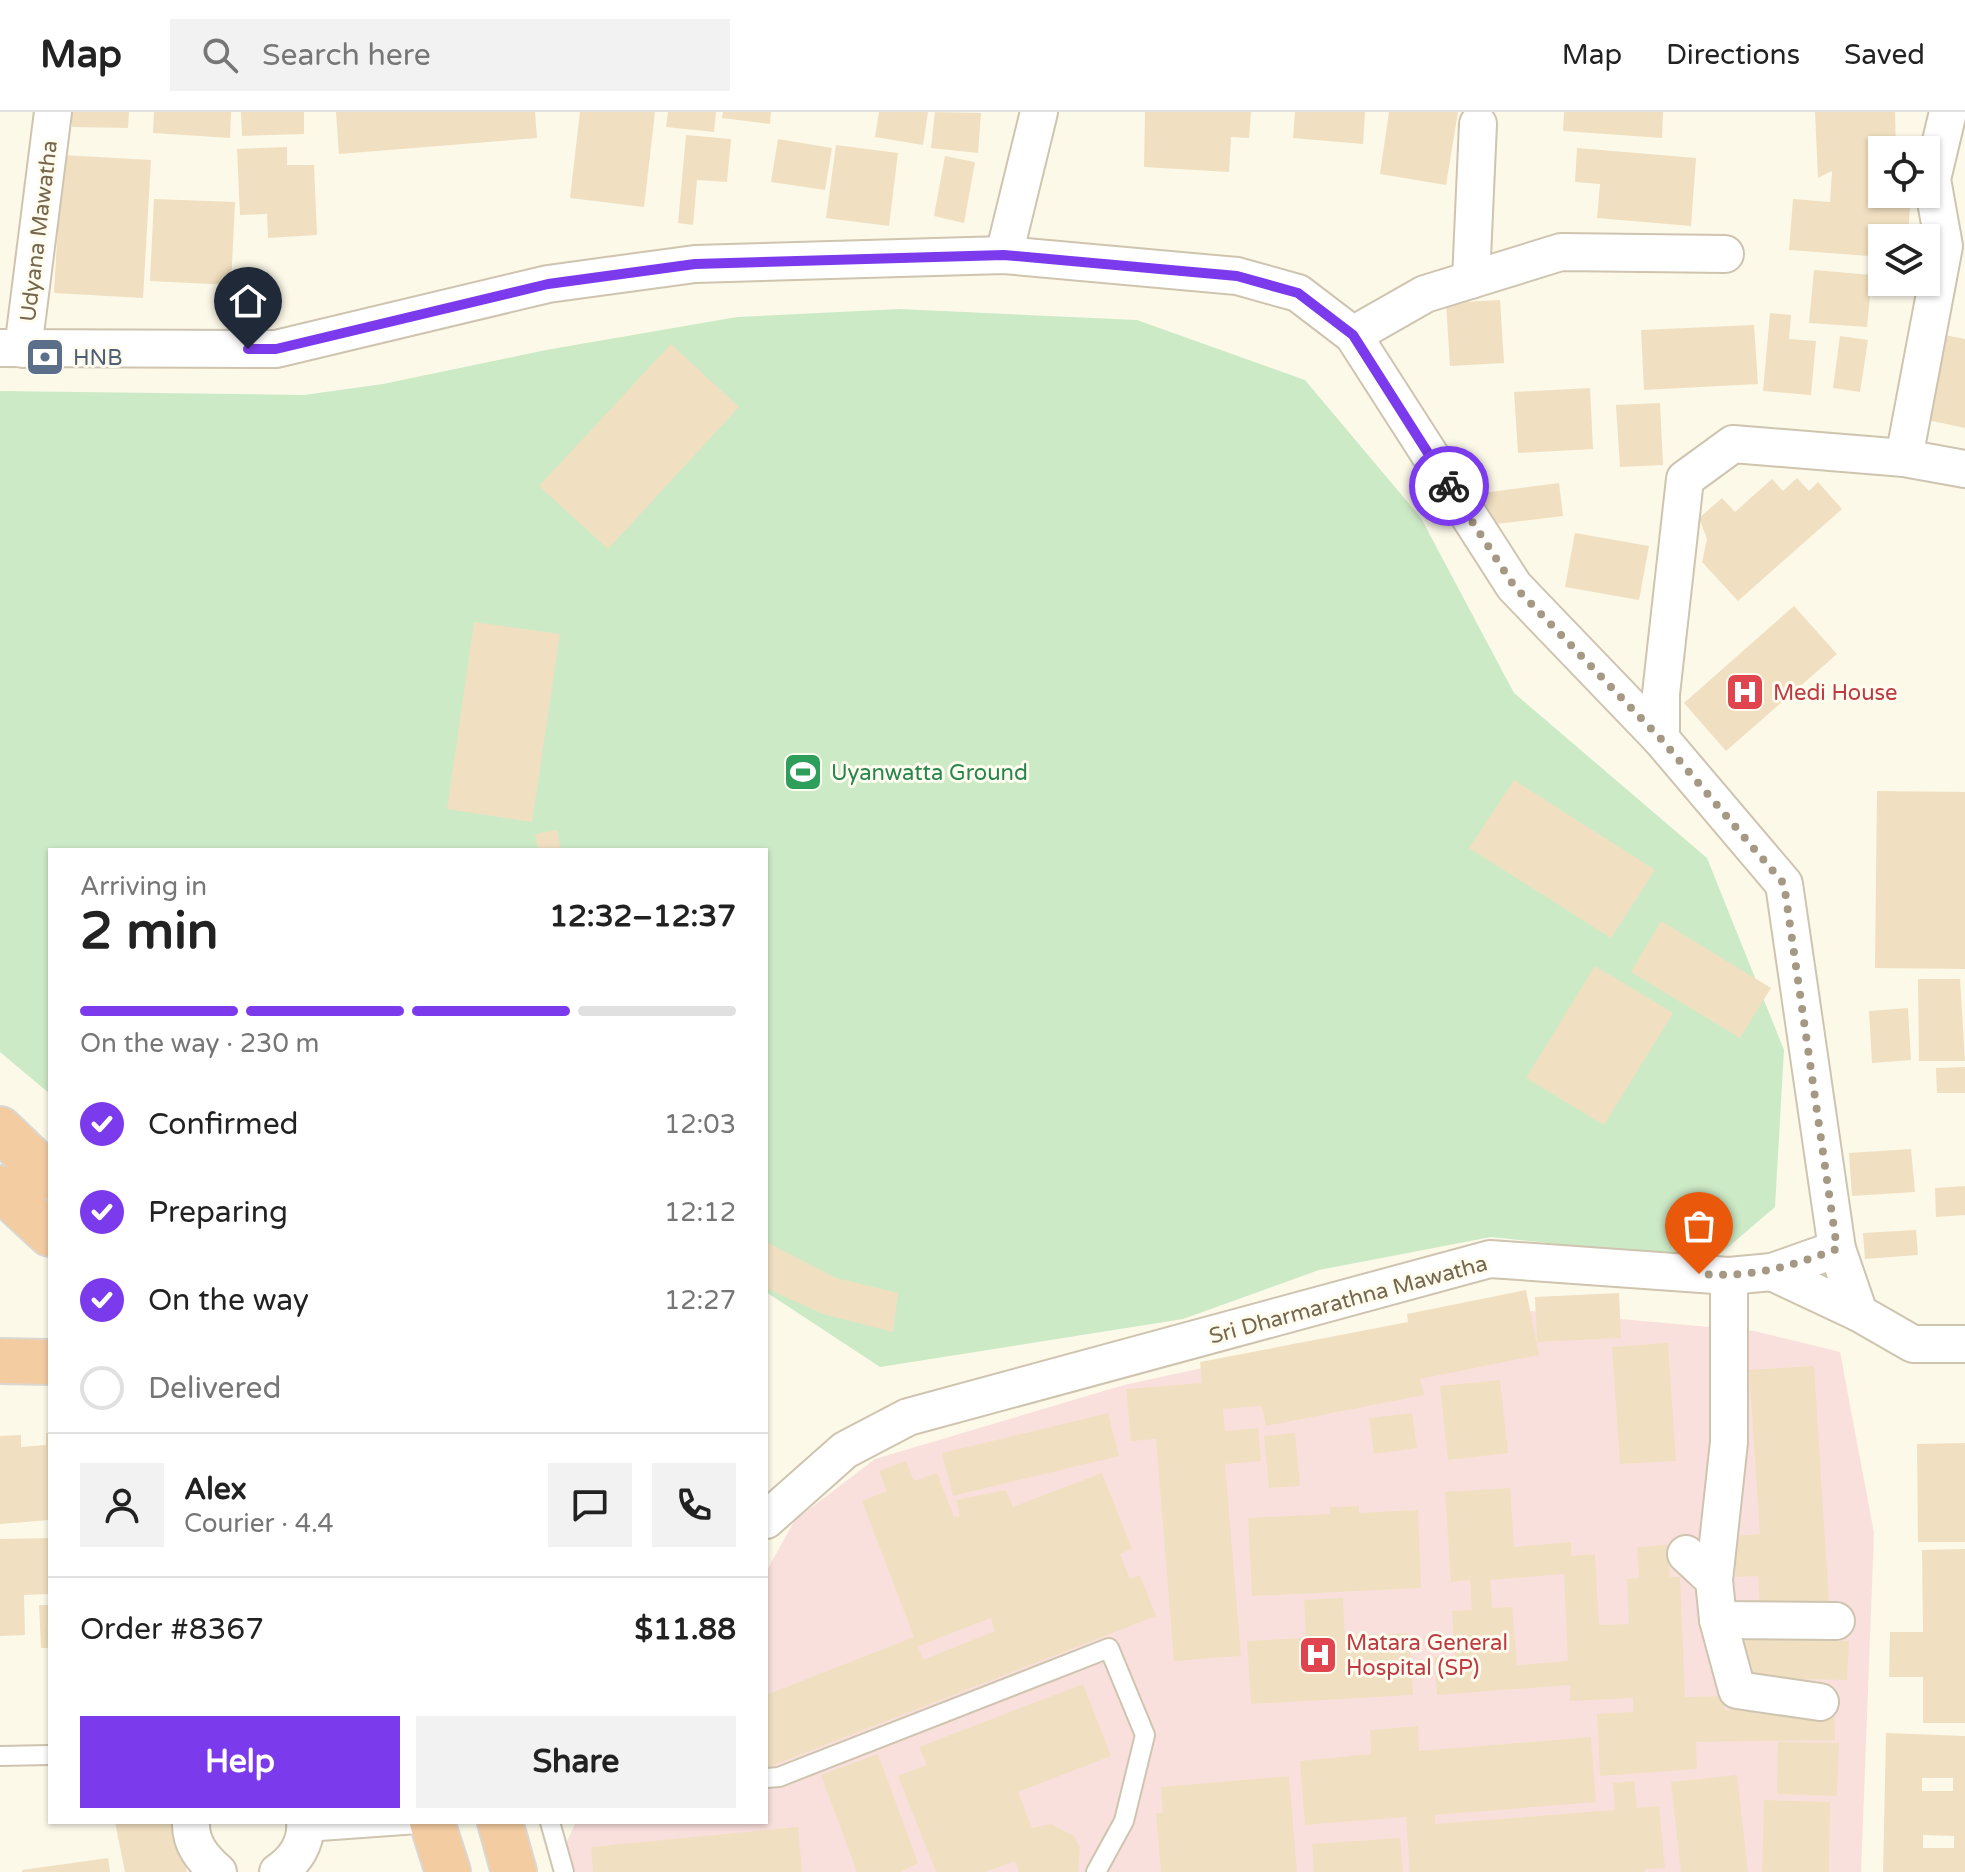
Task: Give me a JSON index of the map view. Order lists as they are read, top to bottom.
{
  "streets": {
    "street": ["Udyana Mawatha", "Sri Dharmarathna Mawatha"]
  },
  "places": {
    "bank": ["HNB"],
    "hospital": ["Medi House", "Matara General Hospital (SP)"],
    "sports": ["Uyanwatta Ground"]
  },
  "page": {
    "header": "Map",
    "search": "Search here",
    "nav": ["Map", "Directions", "Saved"],
    "heading": ["2 min", "Arriving in", "12:32–12:37"],
    "panel": [
      "Alex",
      "Courier · 4.4",
      "Order #8367",
      "$11.88"
    ],
    "bar": "On the way · 230 m",
    "list": [
      ["Confirmed", "12:03"],
      ["Preparing", "12:12"],
      ["On the way", "12:27"],
      "Delivered"
    ],
    "buttons": ["Help", "Share"]
  }
}
